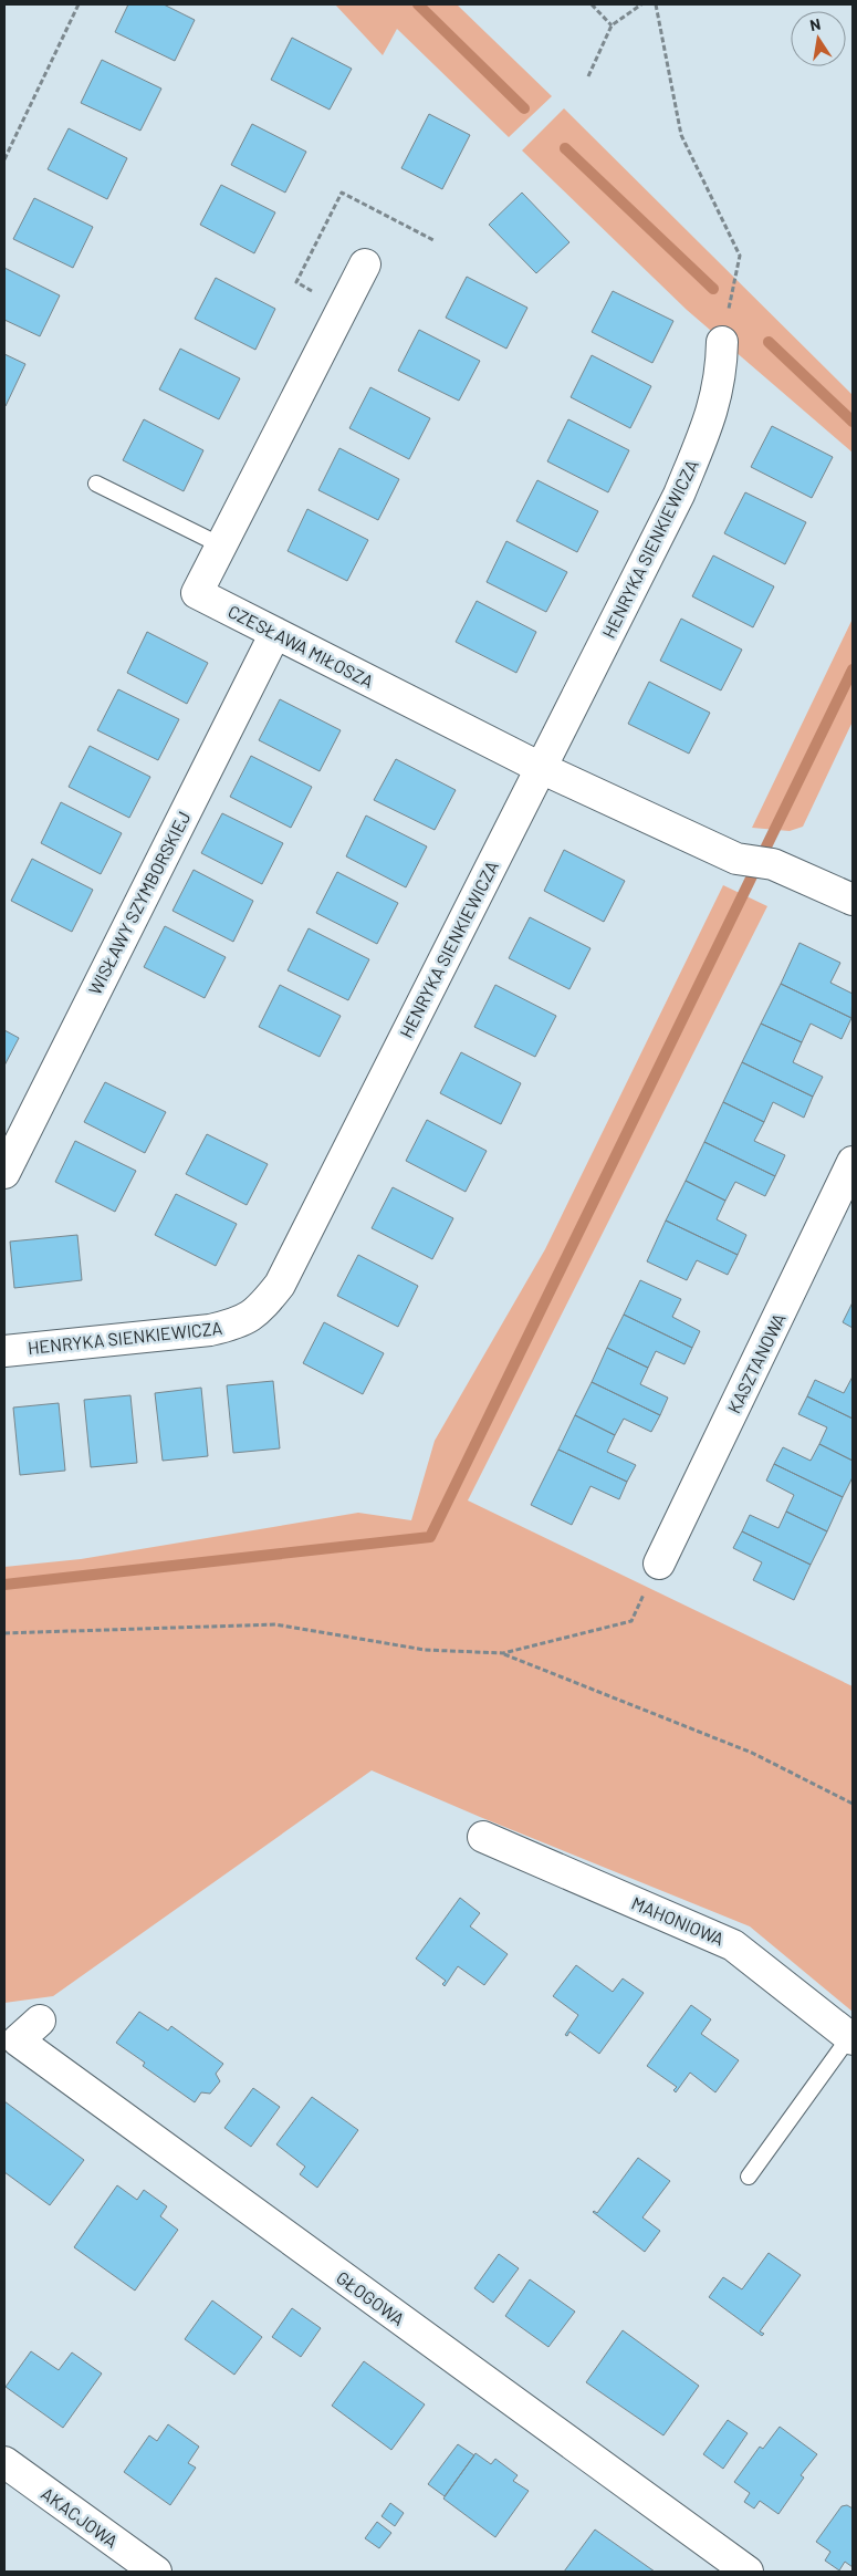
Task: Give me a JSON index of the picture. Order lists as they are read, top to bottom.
{
  "streets": {
    "street": [
      "HENRYKA SIENKIEWICZA",
      "CZESŁAWA MIŁOSZA",
      "WISŁAWY SZYMBORSKIEJ",
      "KASZTANOWA",
      "MAHONIOWA",
      "GŁOGOWA",
      "AKACJOWA"
    ]
  },
  "crossings": [
    ["HENRYKA SIENKIEWICZA", "CZESŁAWA MIŁOSZA"],
    ["CZESŁAWA MIŁOSZA", "WISŁAWY SZYMBORSKIEJ"]
  ],
  "north": "top"
}
